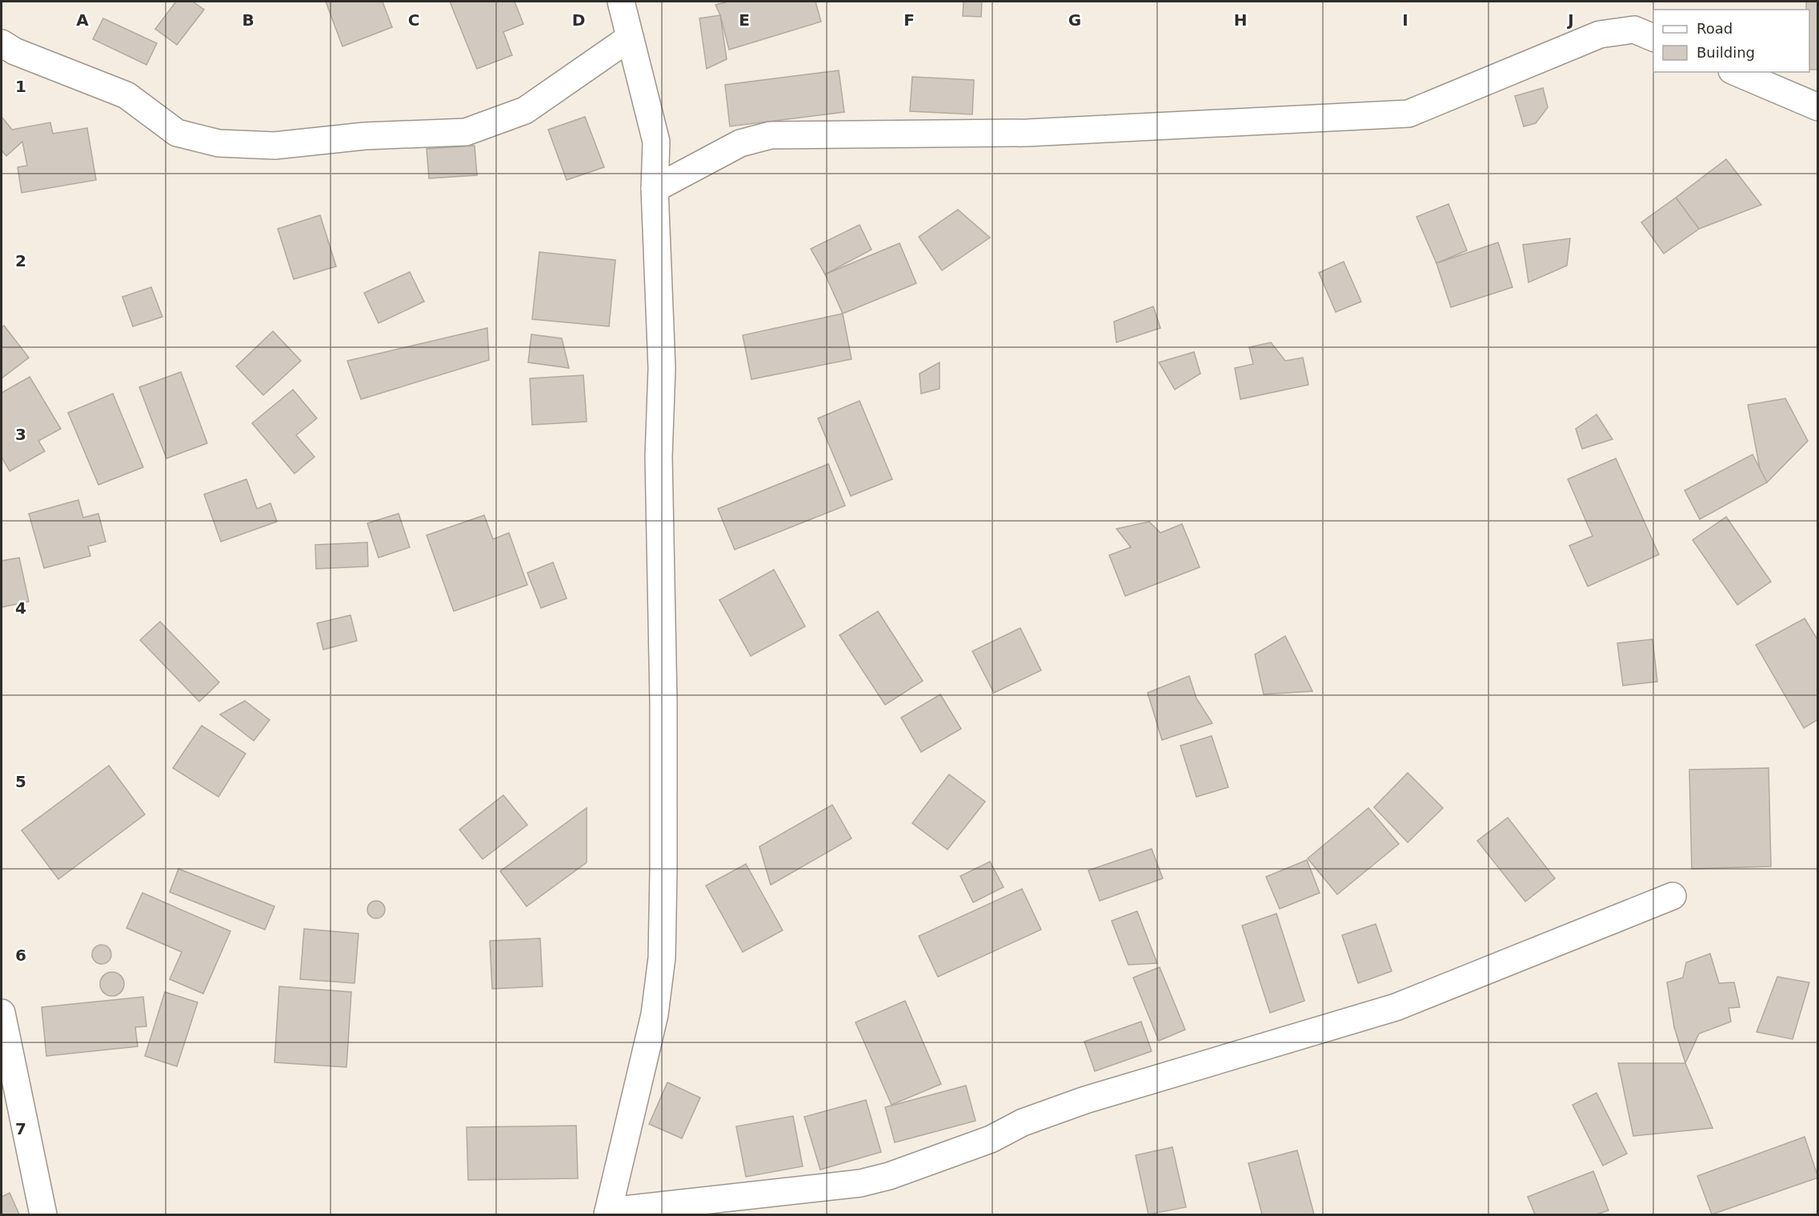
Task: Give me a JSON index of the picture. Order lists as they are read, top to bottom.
{
  "legend": ["Road", "Building"],
  "grid": {
    "columns": [
      "A",
      "B",
      "C",
      "D",
      "E",
      "F",
      "G",
      "H",
      "I",
      "J"
    ],
    "rows": [
      "1",
      "2",
      "3",
      "4",
      "5",
      "6",
      "7"
    ]
  }
}
